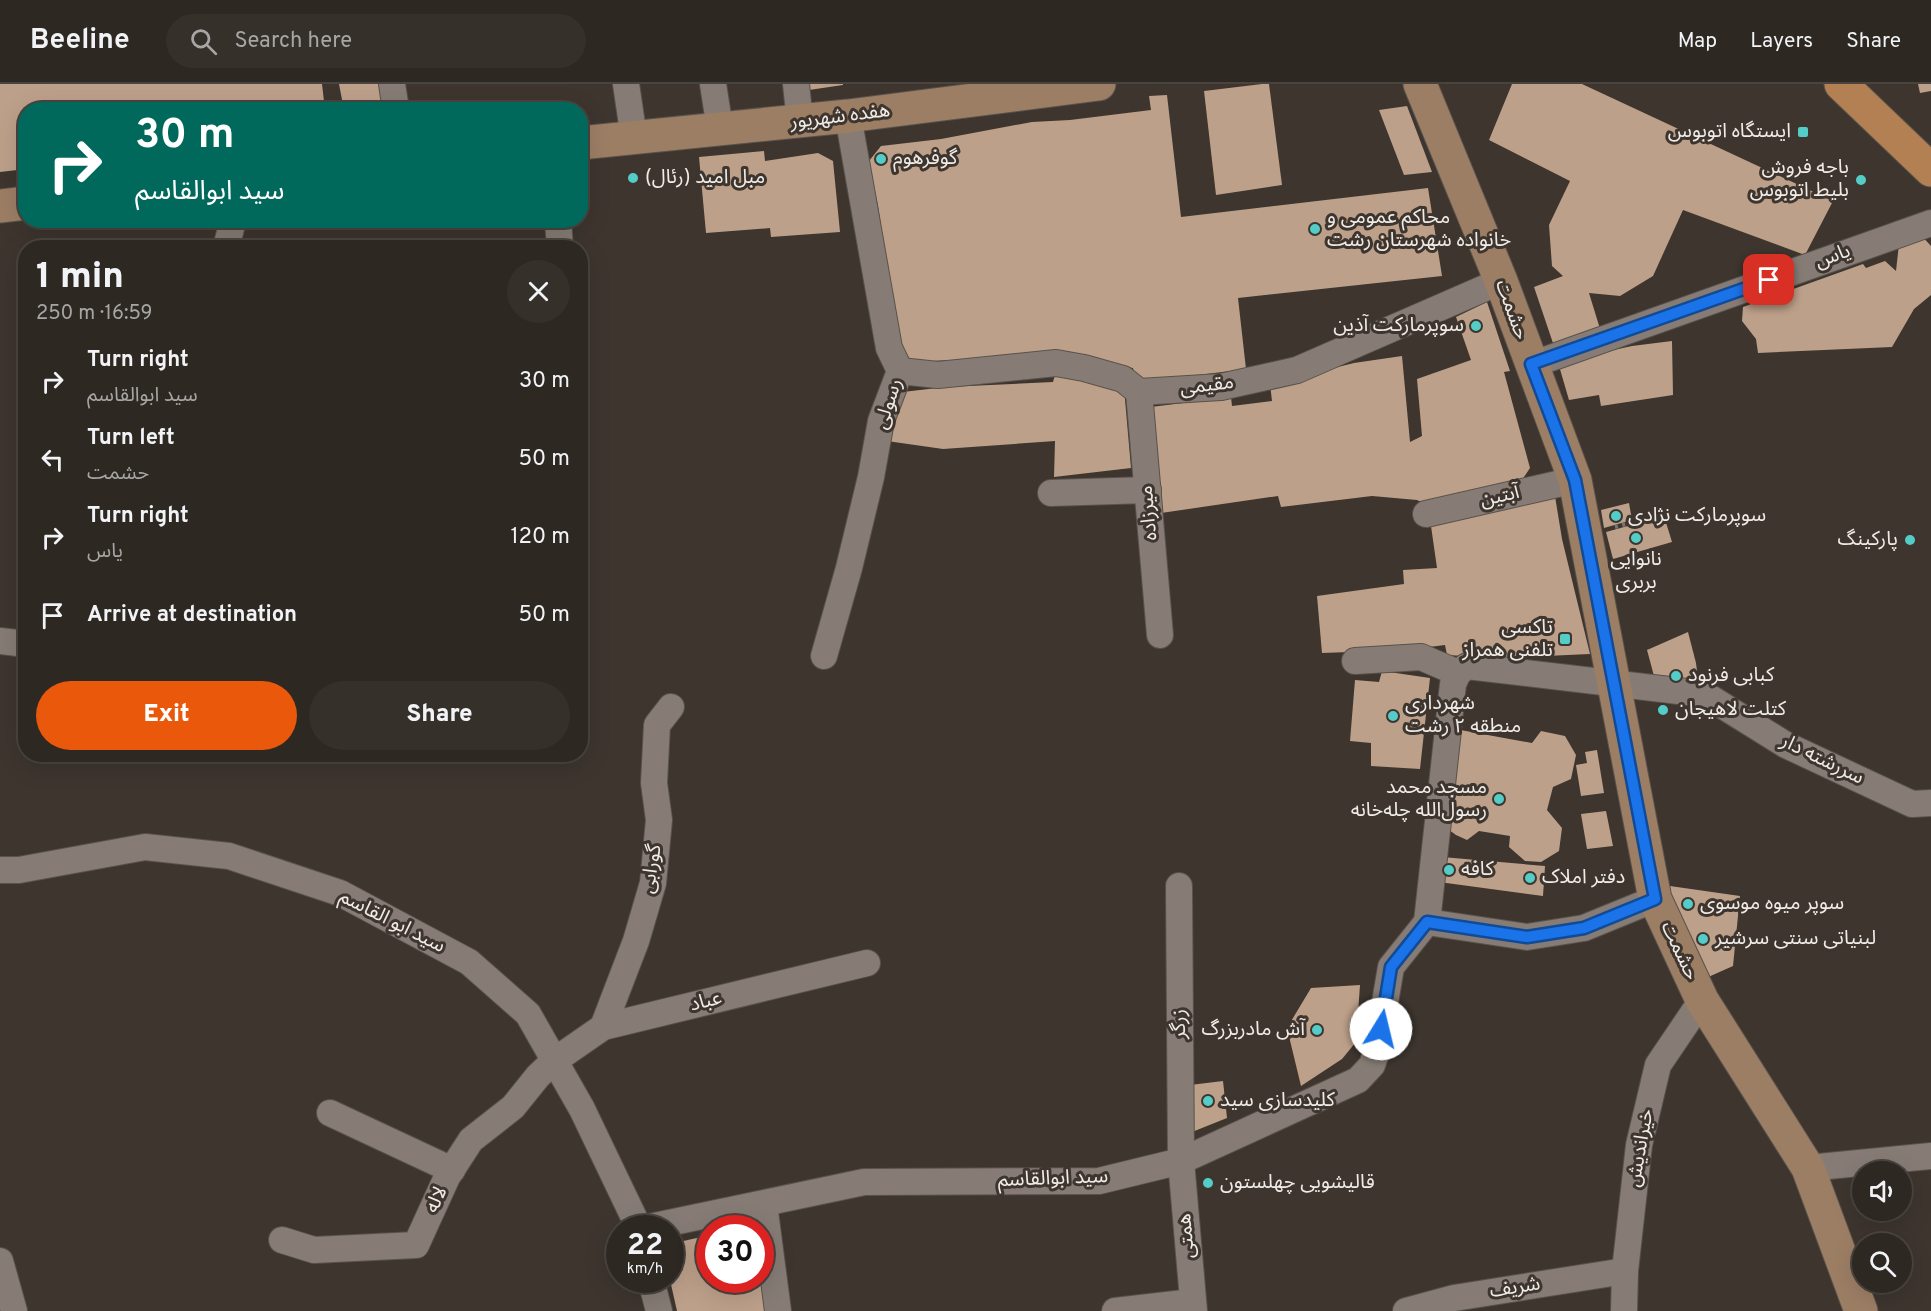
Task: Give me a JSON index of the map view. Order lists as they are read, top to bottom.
{
  "streets": {
    "main road": ["هفده شهریور", "حشمت"],
    "street": [
      "یاس",
      "مقیمی",
      "رسولی",
      "آبتین",
      "میرزاده",
      "سررشته دار",
      "گورابی",
      "سید ابو القاسم",
      "عباد",
      "زرگر",
      "خیراندیش",
      "سید ابوالقاسم",
      "لاله",
      "همتی",
      "شریف"
    ]
  },
  "crossings": [
    ["هفده شهریور", "رسولی"],
    ["یاس", "حشمت"],
    ["حشمت", "مقیمی"],
    ["حشمت", "آبتین"],
    ["حشمت", "سررشته دار"],
    ["حشمت", "خیراندیش"],
    ["مقیمی", "میرزاده"],
    ["گورابی", "عباد"],
    ["سید ابو القاسم", "عباد"],
    ["سید ابو القاسم", "لاله"],
    ["عباد", "لاله"],
    ["زرگر", "سید ابوالقاسم"],
    ["زرگر", "همتی"],
    ["خیراندیش", "شریف"],
    ["سید ابوالقاسم", "همتی"]
  ],
  "places": {
    "transit": ["ایستگاه اتوبوس", "تاکسی تلفنی همراز"],
    "other": [
      "گوفرهوم",
      "مبل امید (رئال)",
      "باجه فروش بلیط اتوبوس",
      "محاکم عمومی و خانواده شهرستان رشت",
      "سوپرمارکت آذین",
      "سوپرمارکت نژادی",
      "نانوایی بربری",
      "پارکینگ",
      "کبابی فرنود",
      "کتلت لاهیجان",
      "شهرداری منطقه ۲ رشت",
      "مسجد محمد رسول‌‌الله چله‌خانه",
      "کافه",
      "دفتر املاک",
      "سوپر میوه موسوی",
      "لبنیاتی سنتی سرشیر",
      "آش مادربزرگ",
      "کلیدسازی سید",
      "قالیشویی چهلستون"
    ]
  },
  "page": {
    "header": "Beeline",
    "search": "Search here",
    "nav": ["Map", "Layers", "Share"],
    "turn": ["30 m", "سید ابوالقاسم"],
    "heading": ["1 min", "250 m · 16:59"],
    "list": [
      {
        "name": "Turn right",
        "note": "سید ابوالقاسم",
        "value": "30 m"
      },
      {
        "name": "Turn left",
        "note": "حشمت",
        "value": "50 m"
      },
      {
        "name": "Turn right",
        "note": "یاس",
        "value": "120 m"
      },
      {
        "name": "Arrive at destination",
        "value": "50 m"
      }
    ],
    "buttons": ["Exit", "Share"],
    "speed": "22 km/h",
    "limit": "30"
  }
}
